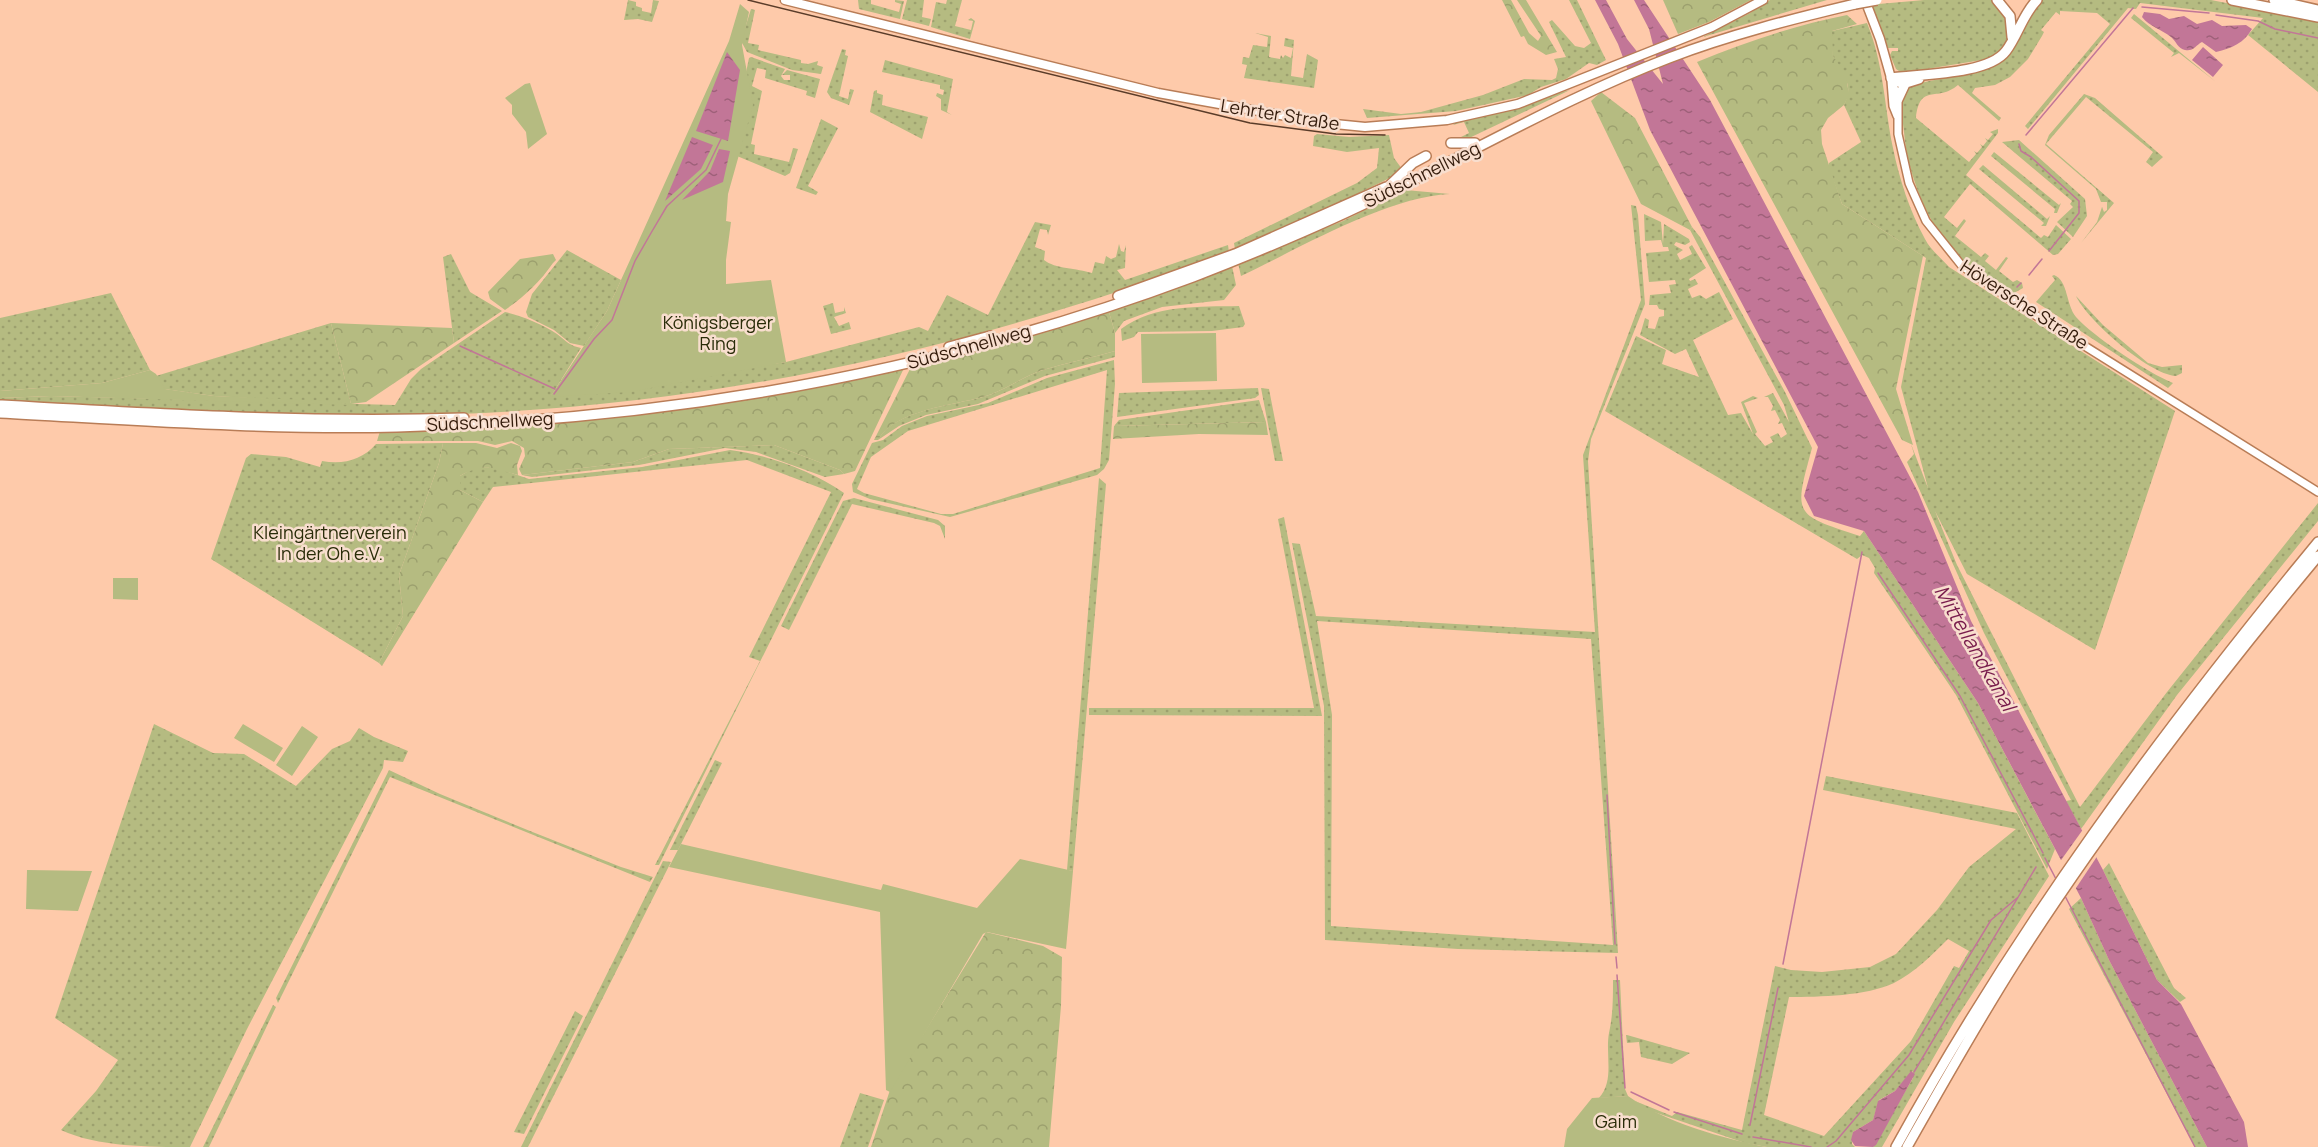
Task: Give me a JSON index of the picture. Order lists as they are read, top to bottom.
{
  "streets": {
    "highway": ["Südschnellweg"],
    "main road": ["Lehrter Straße", "Höversche Straße"]
  },
  "crossings": [
    ["Lehrter Straße", "Südschnellweg"]
  ],
  "water": ["Mittellandkanal"],
  "parks": ["Königsberger Ring", "Kleingärtnerverein In der Oh e.V.", "Gaim"]
}
